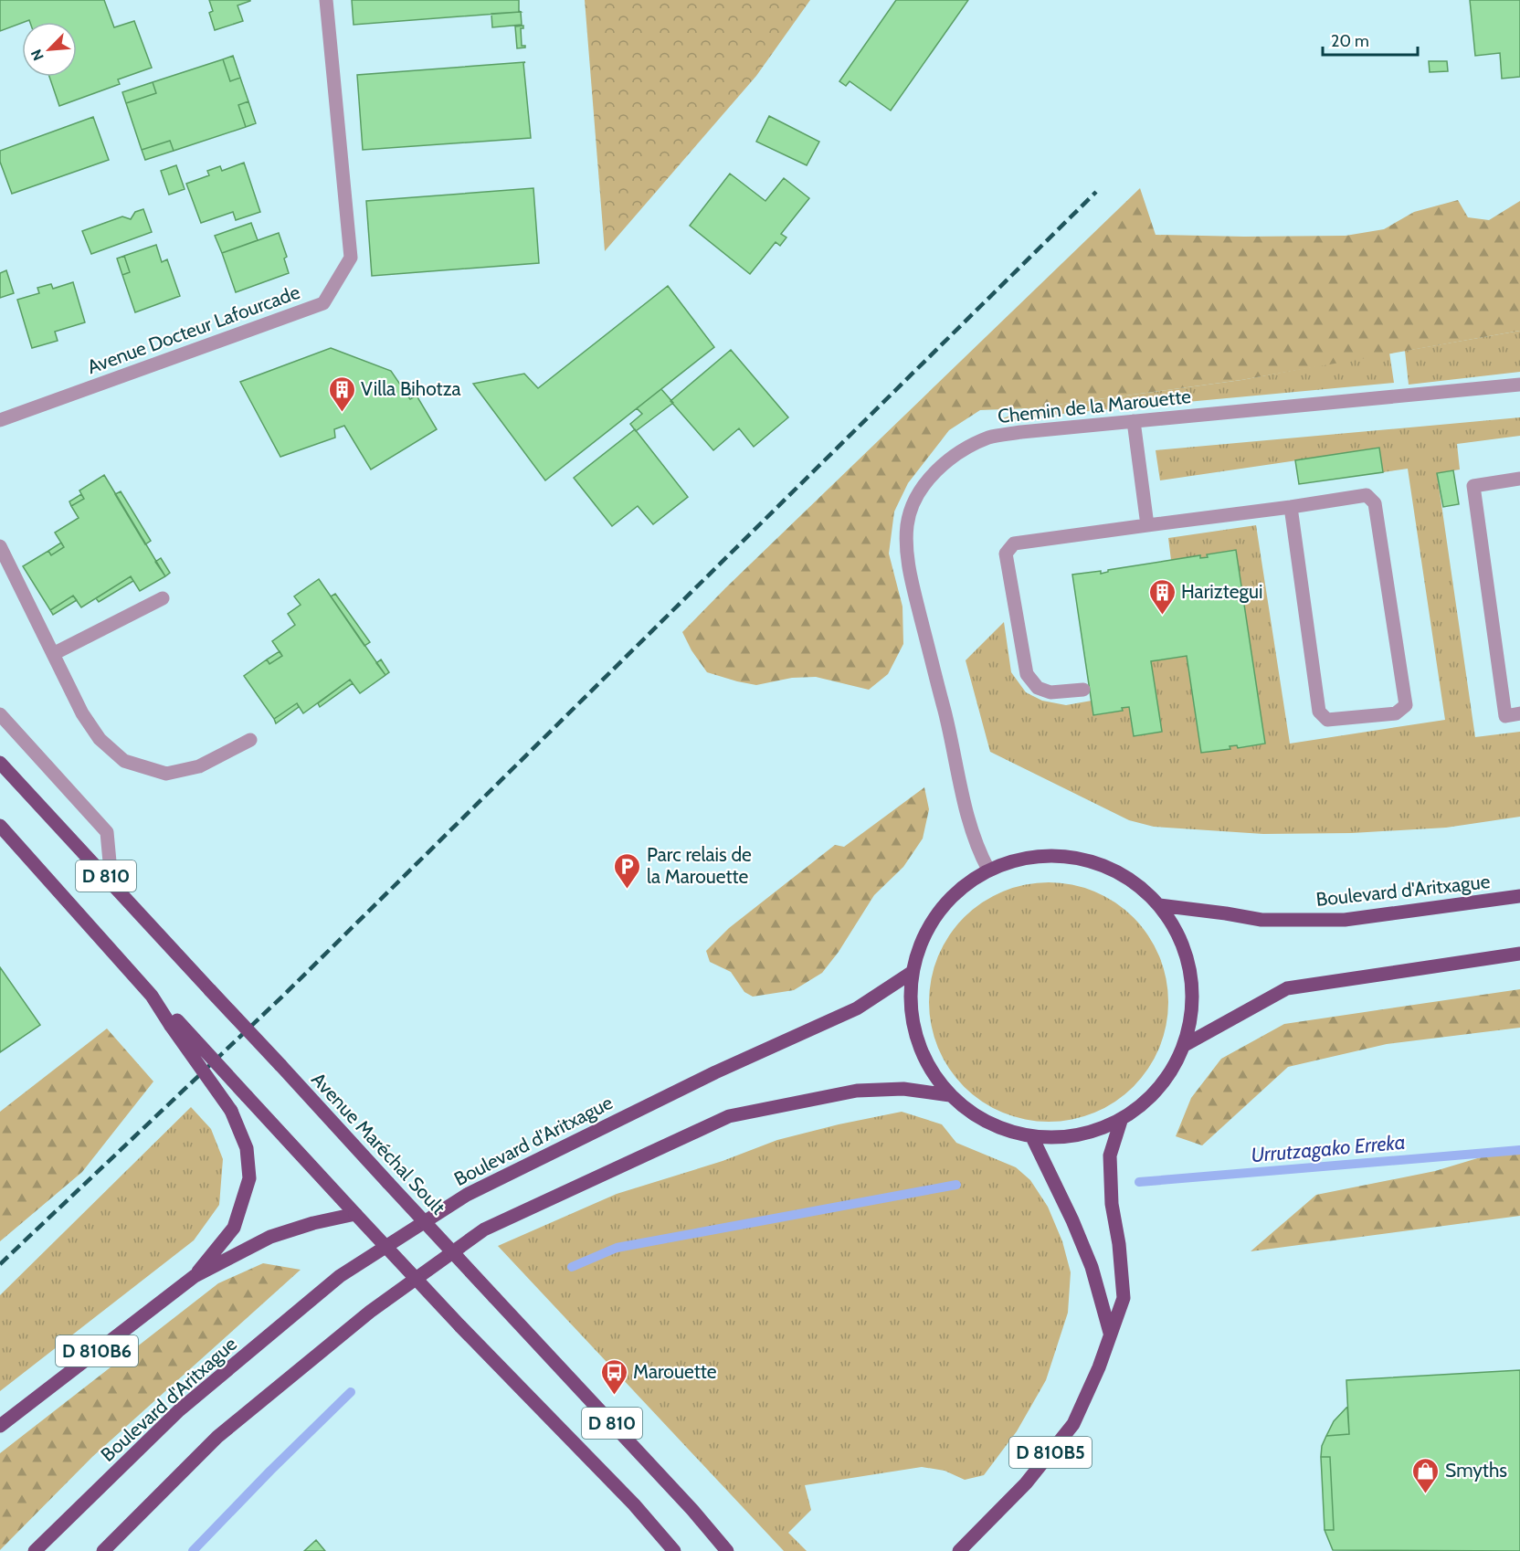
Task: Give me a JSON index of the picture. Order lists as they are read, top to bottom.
{
  "streets": {
    "main road": [
      "D 810",
      "Boulevard d'Aritxague",
      "Avenue Maréchal Soult",
      "D 810B6",
      "D 810B5"
    ],
    "street": ["Avenue Docteur Lafourcade", "Chemin de la Marouette"]
  },
  "crossings": [
    ["D 810", "D 810B6"]
  ],
  "water": ["Urrutzagako Erreka"],
  "places": {
    "building": ["Villa Bihotza", "Hariztegui"],
    "parking": ["Parc relais de la Marouette"],
    "bus stop": ["Marouette"],
    "shop": ["Smyths"]
  },
  "scale_bar": "20 m",
  "north": "bottom left"
}
